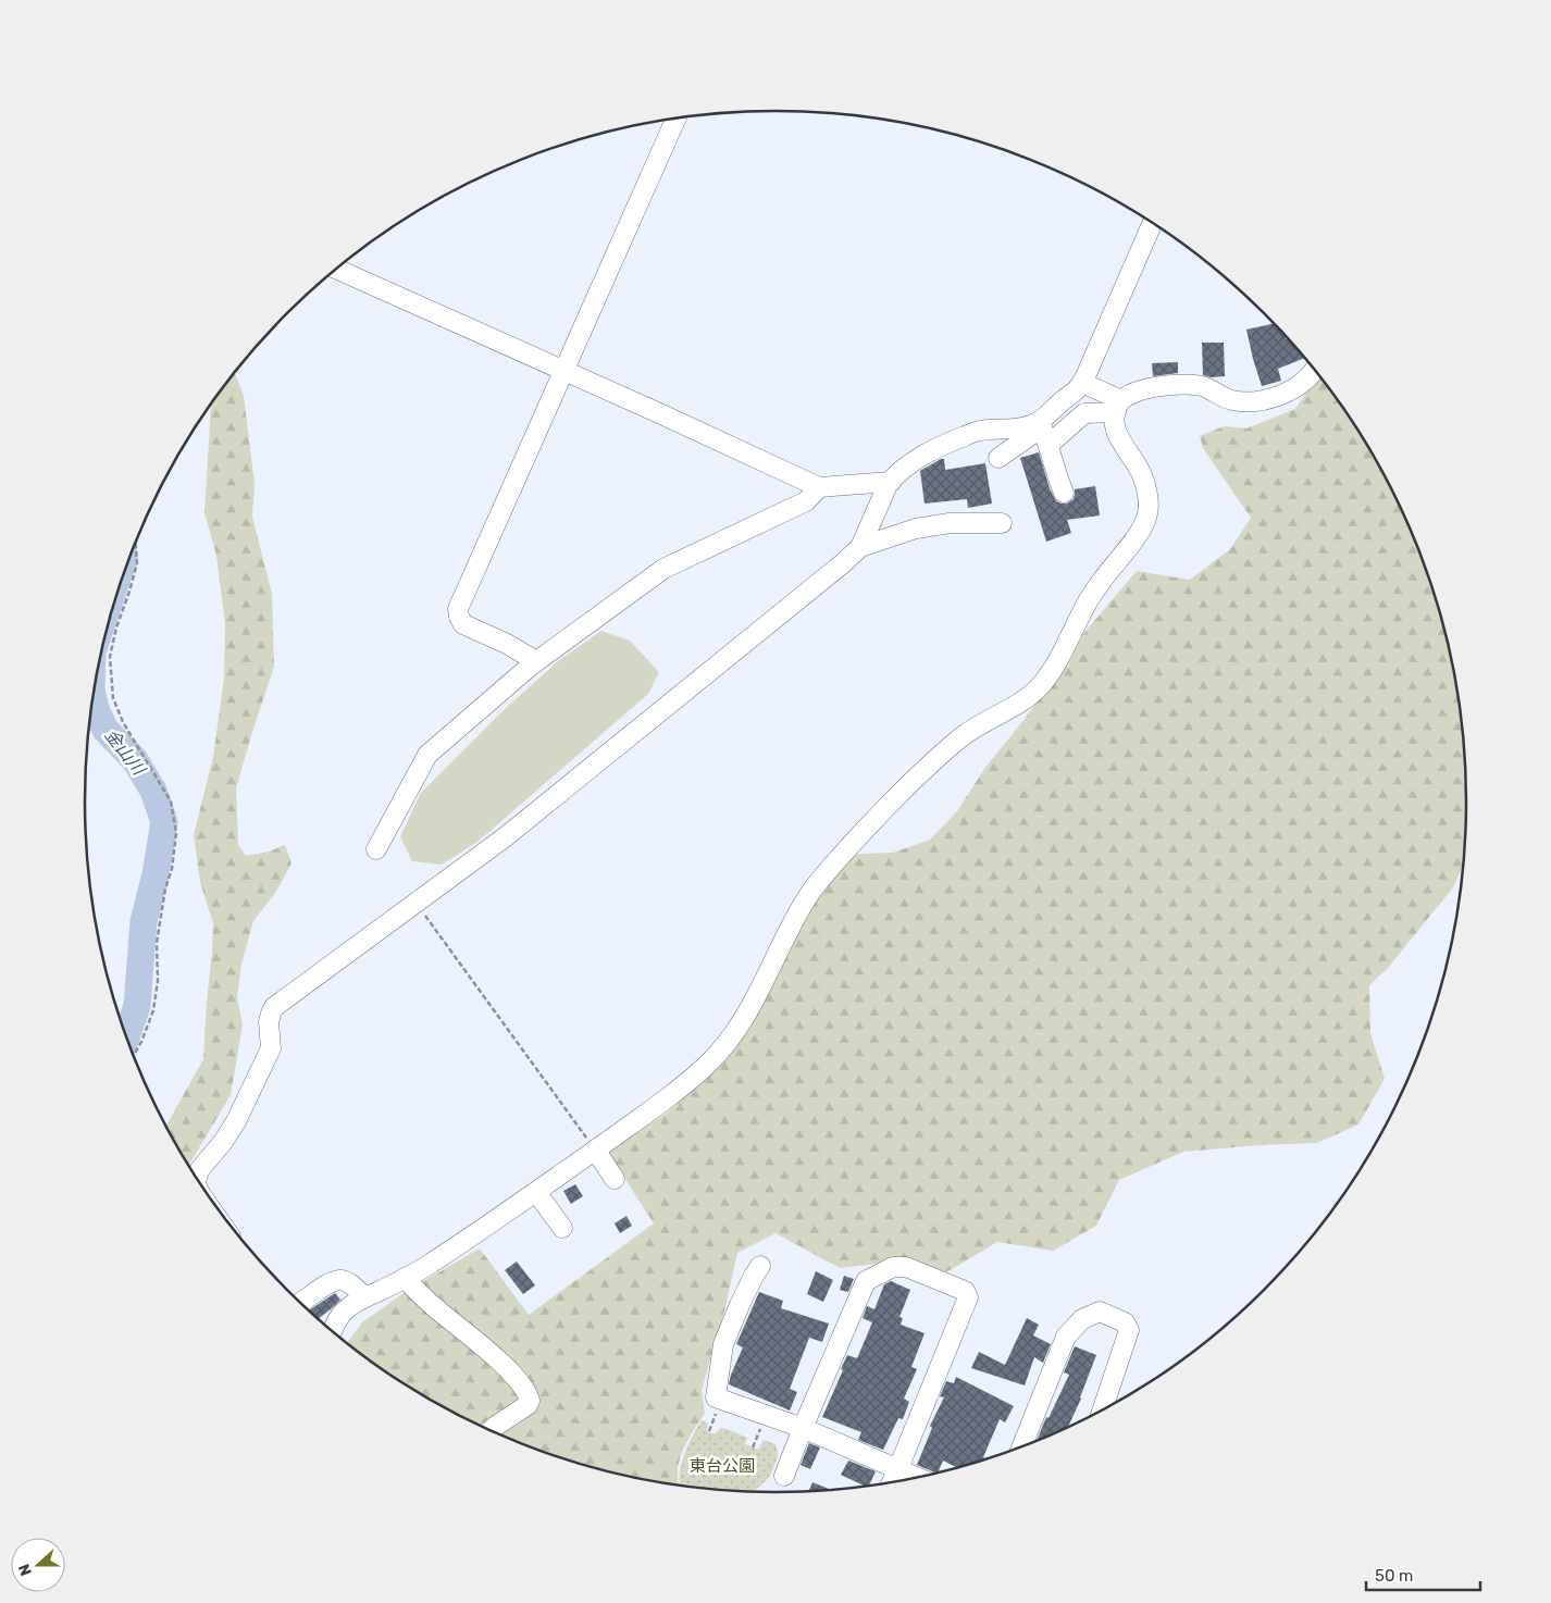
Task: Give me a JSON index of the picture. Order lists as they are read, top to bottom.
{
  "water": ["金山川"],
  "parks": ["東台公園"],
  "scale_bar": "50 m",
  "north": "left"
}
